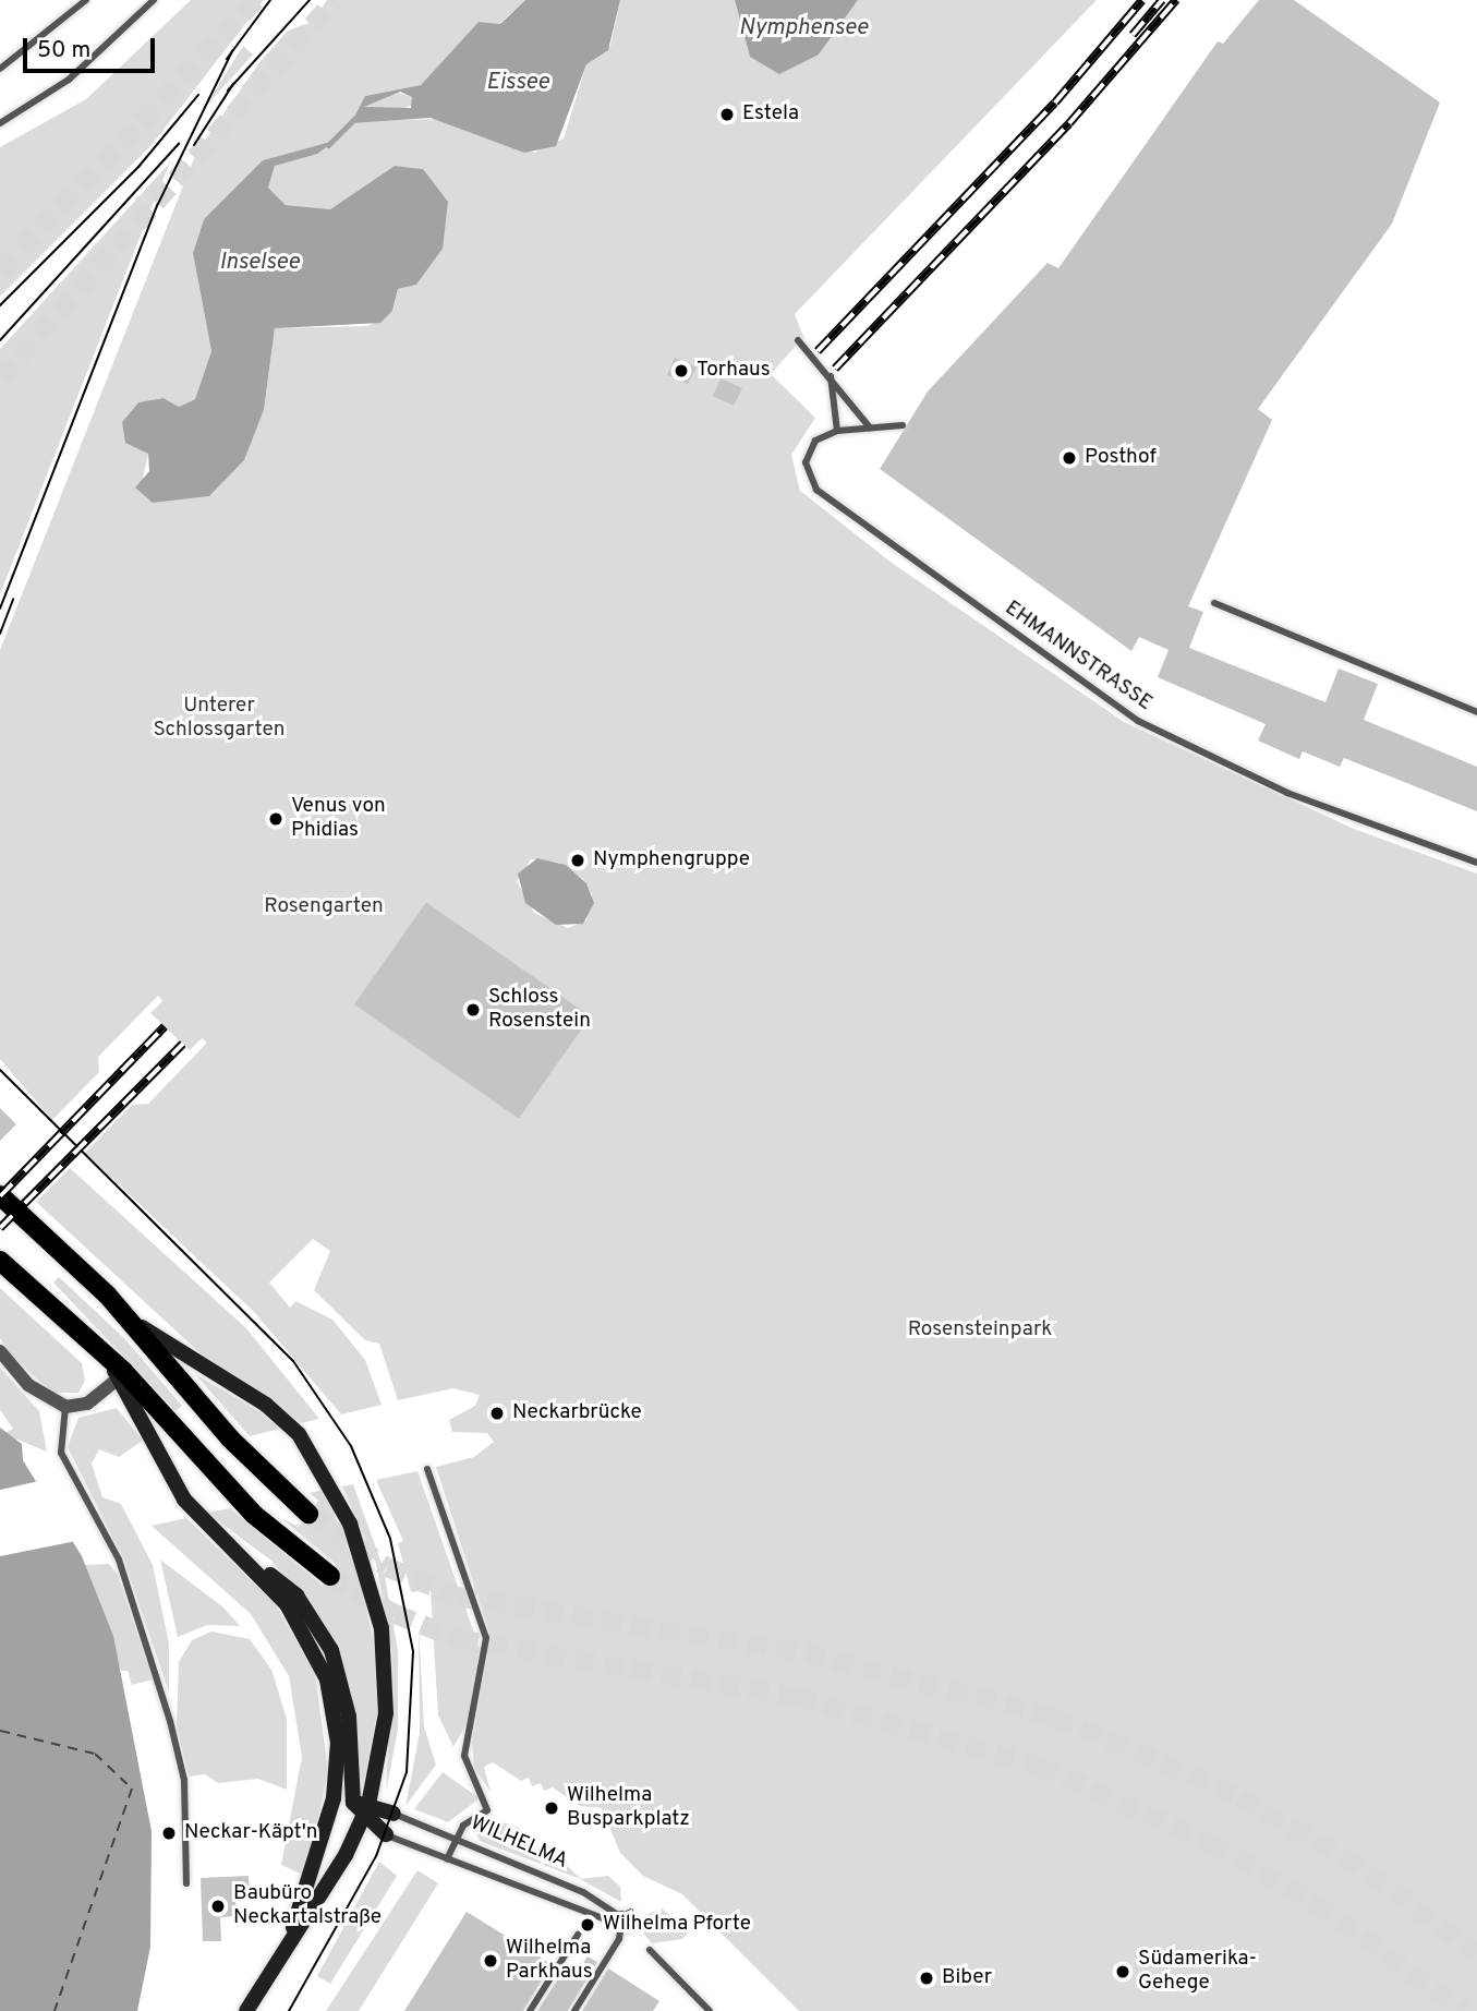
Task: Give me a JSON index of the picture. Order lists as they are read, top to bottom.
{
  "streets": {
    "lane": ["EHMANNSTRASSE", "WILHELMA"]
  },
  "water": ["Nymphensee", "Eissee", "Inselsee"],
  "parks": ["Unterer Schlossgarten", "Rosengarten", "Rosensteinpark"],
  "places": [
    "Estela",
    "Torhaus",
    "Posthof",
    "Venus von Phidias",
    "Nymphengruppe",
    "Schloss Rosenstein",
    "Neckarbrücke",
    "Wilhelma Busparkplatz",
    "Neckar-Käpt'n",
    "Baubüro Neckartalstraße",
    "Wilhelma Pforte",
    "Wilhelma Parkhaus",
    "Südamerika- Gehege",
    "Biber"
  ],
  "scale_bar": "50 m"
}
